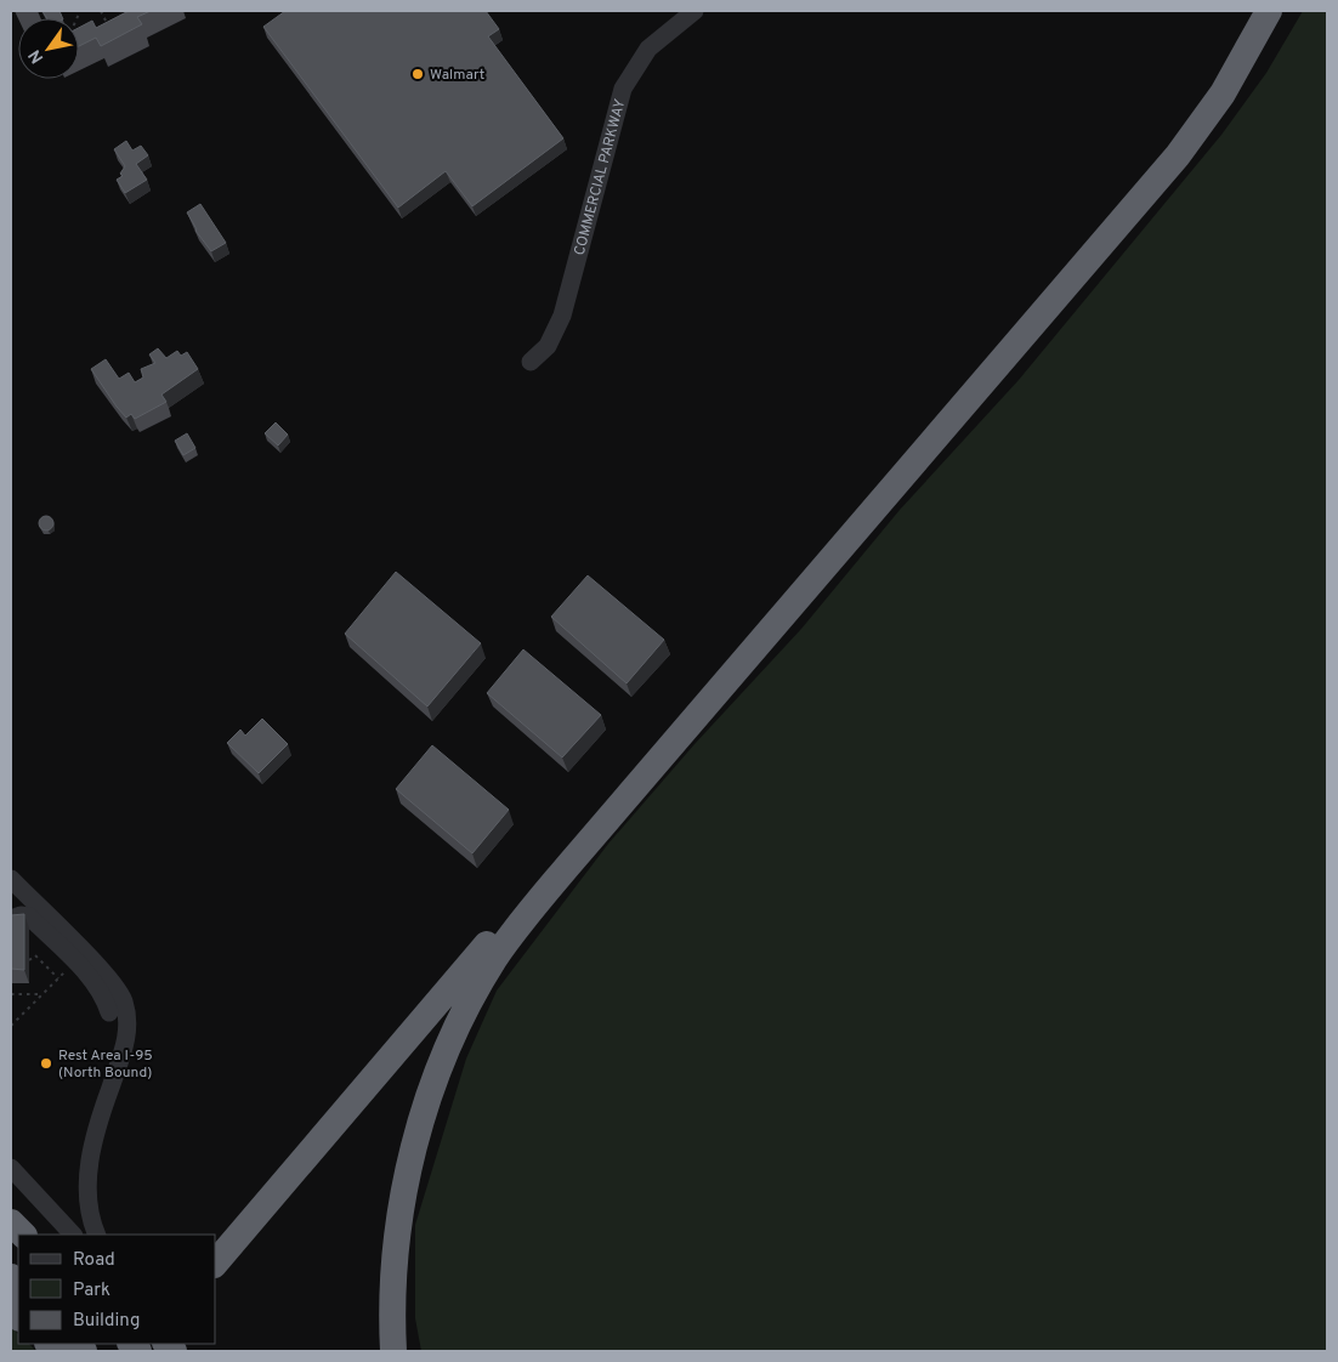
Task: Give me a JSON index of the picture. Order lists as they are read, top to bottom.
{
  "streets": {
    "street": ["COMMERCIAL PARKWAY"]
  },
  "places": ["Walmart", "Rest Area I-95 (North Bound)"],
  "legend": ["Road", "Park", "Building"],
  "north": "bottom left"
}
